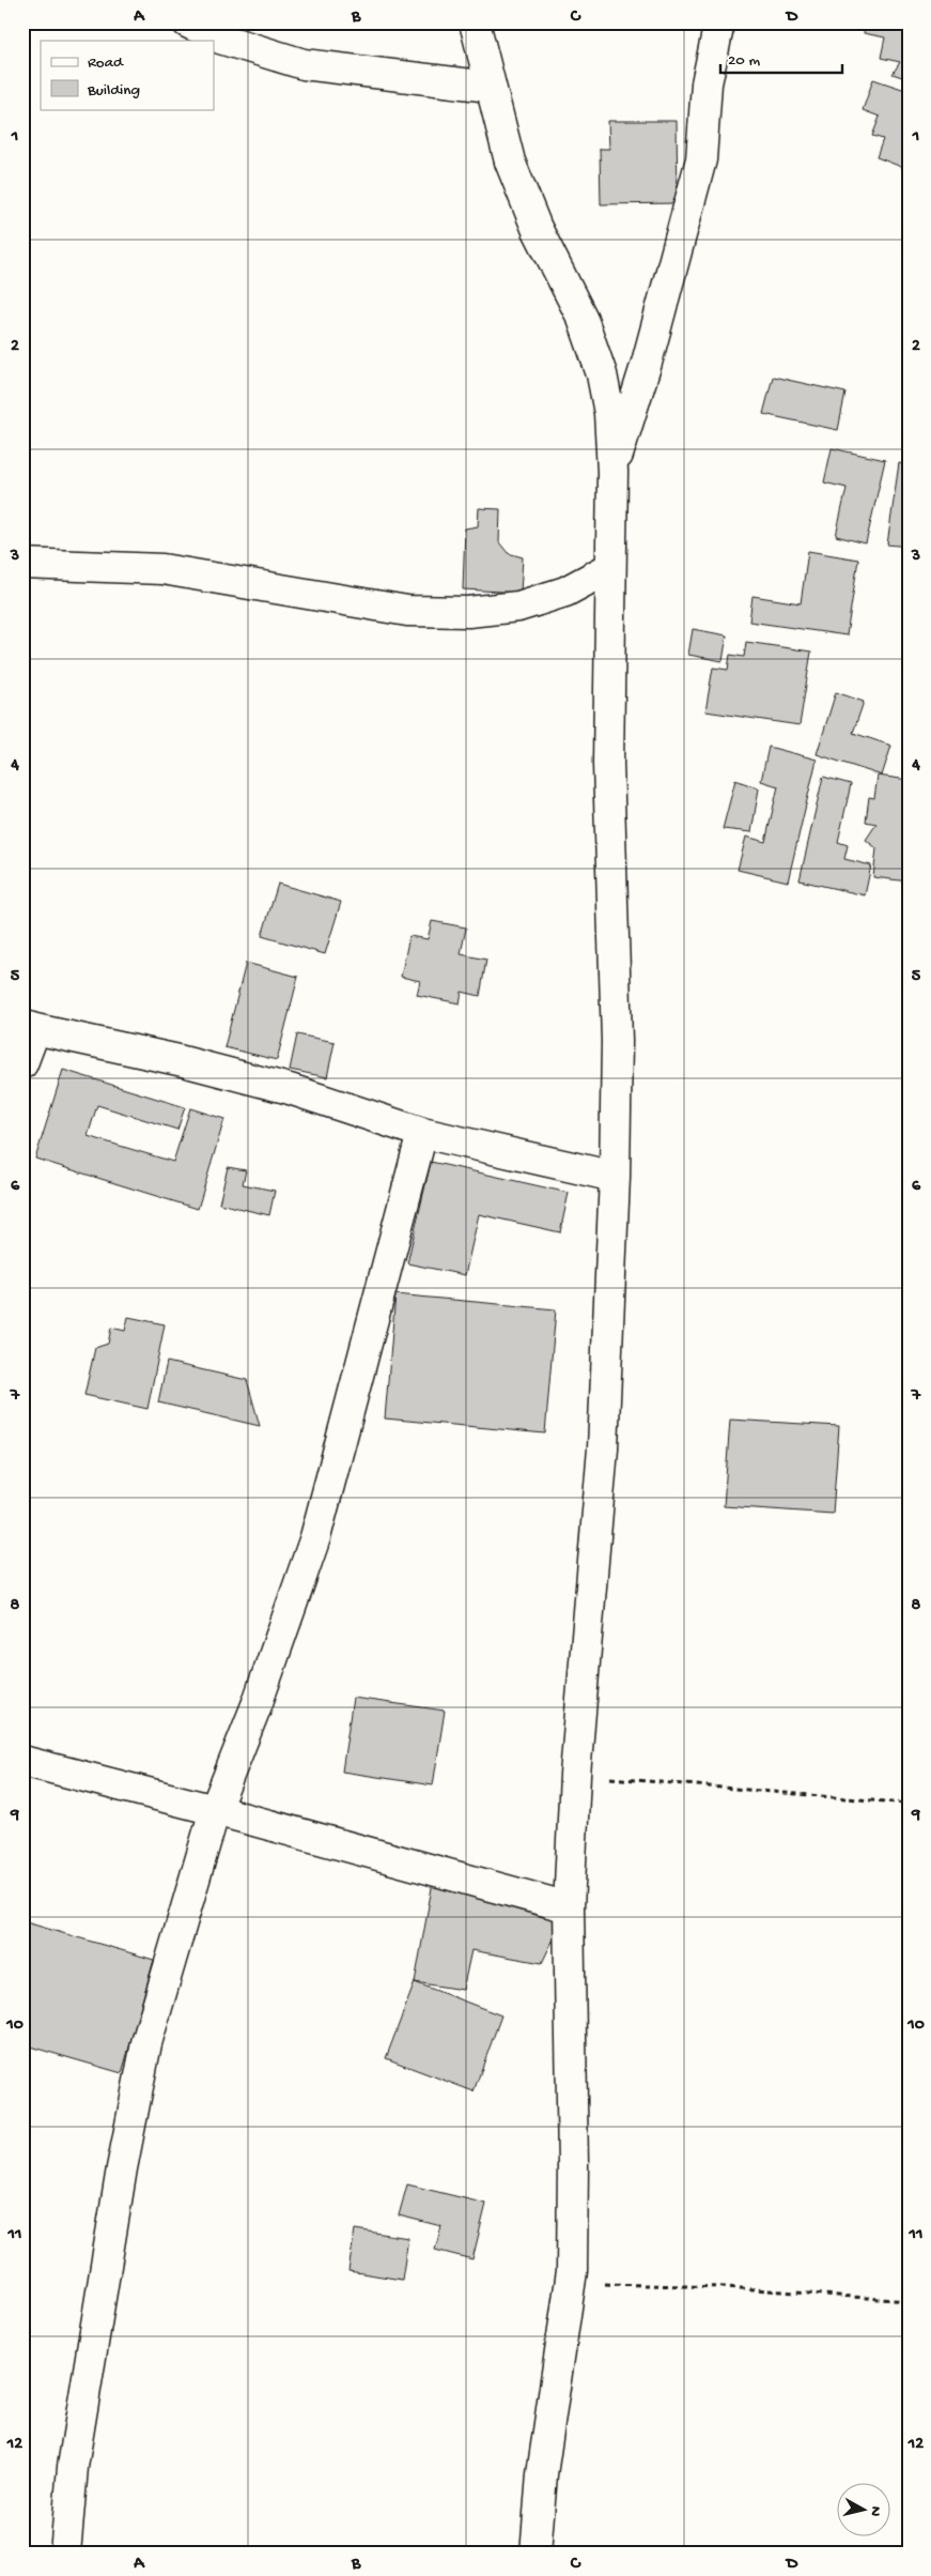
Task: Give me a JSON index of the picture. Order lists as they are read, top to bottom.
{
  "legend": ["Road", "Building"],
  "scale_bar": "20 m",
  "north": "right",
  "grid": {
    "columns": [
      "A",
      "B",
      "C",
      "D"
    ],
    "rows": [
      "1",
      "2",
      "3",
      "4",
      "5",
      "6",
      "7",
      "8",
      "9",
      "10",
      "11",
      "12"
    ]
  }
}
